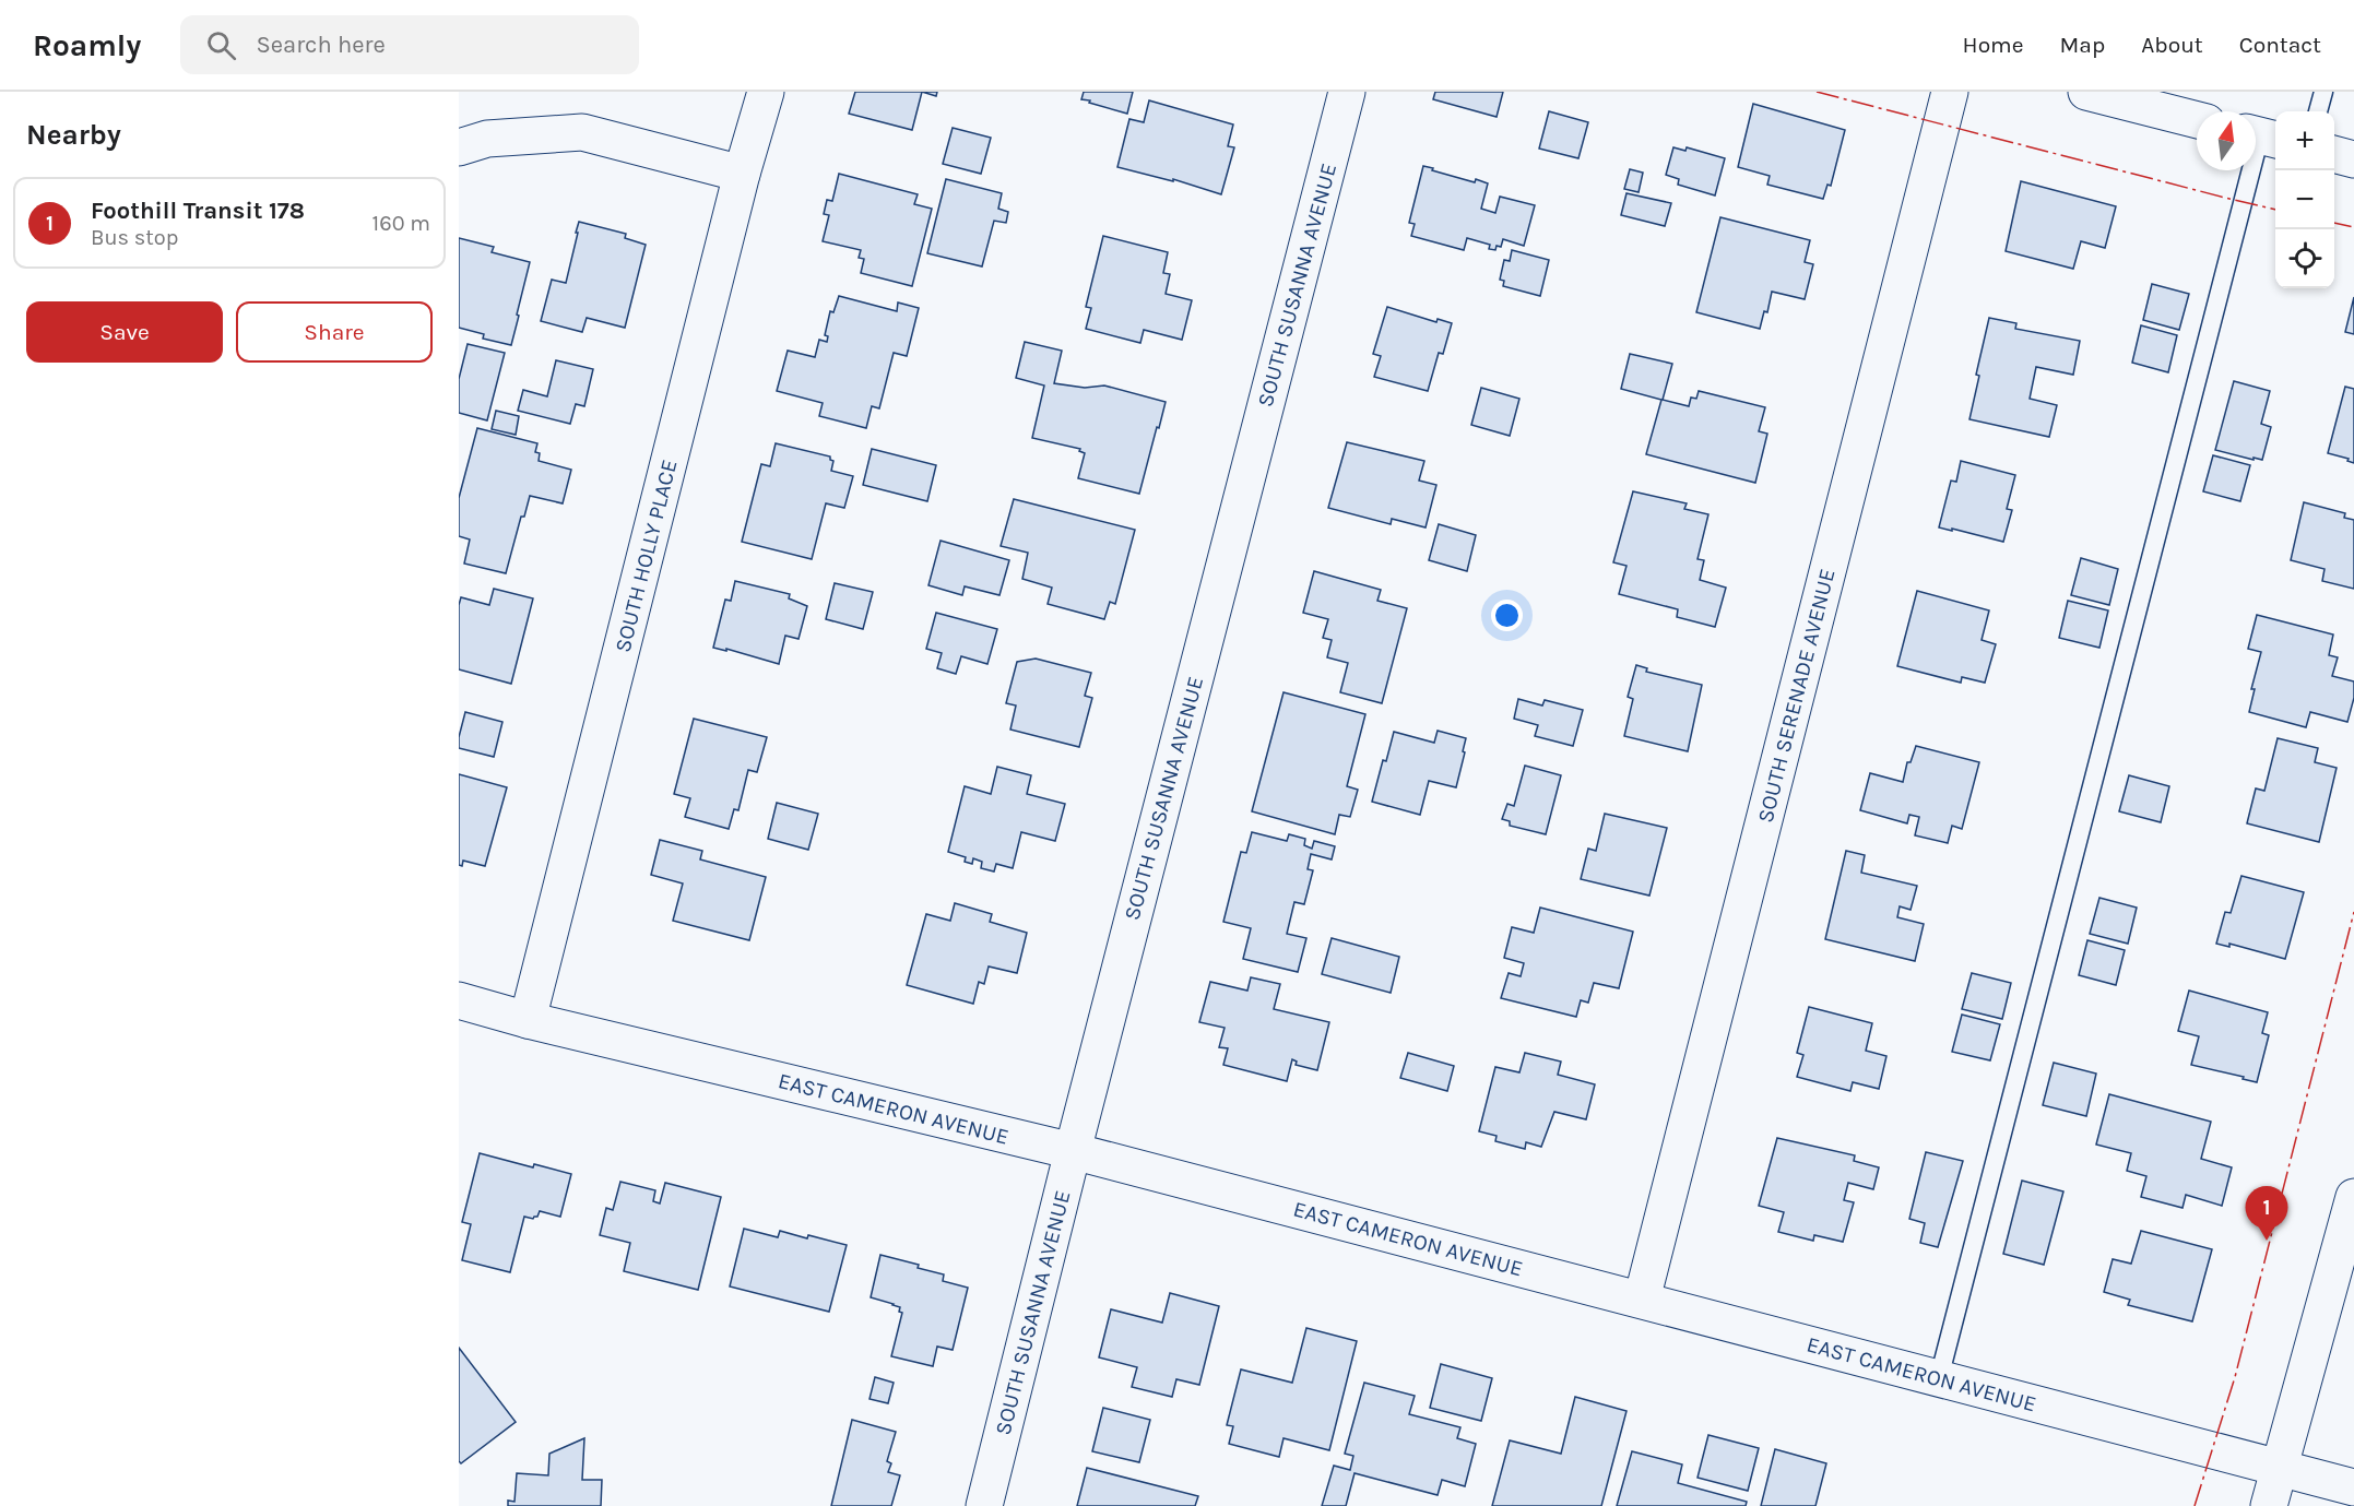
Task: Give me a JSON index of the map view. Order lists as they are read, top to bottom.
{
  "streets": {
    "street": [
      "SOUTH SUSANNA AVENUE",
      "SOUTH HOLLY PLACE",
      "SOUTH SERENADE AVENUE",
      "EAST CAMERON AVENUE"
    ]
  },
  "crossings": [
    ["SOUTH SUSANNA AVENUE", "EAST CAMERON AVENUE"],
    ["SOUTH HOLLY PLACE", "EAST CAMERON AVENUE"],
    ["SOUTH SERENADE AVENUE", "EAST CAMERON AVENUE"]
  ],
  "north": "top",
  "page": {
    "header": "Roamly",
    "search": "Search here",
    "nav": [
      "Home",
      "Map",
      "About",
      "Contact"
    ],
    "heading": "Nearby",
    "map_buttons": ["+", "−"],
    "list": [
      {
        "mark": "1",
        "name": "Foothill Transit 178",
        "note": "Bus stop",
        "value": "160 m"
      }
    ],
    "buttons": ["Save", "Share"],
    "pins": "1"
  }
}
